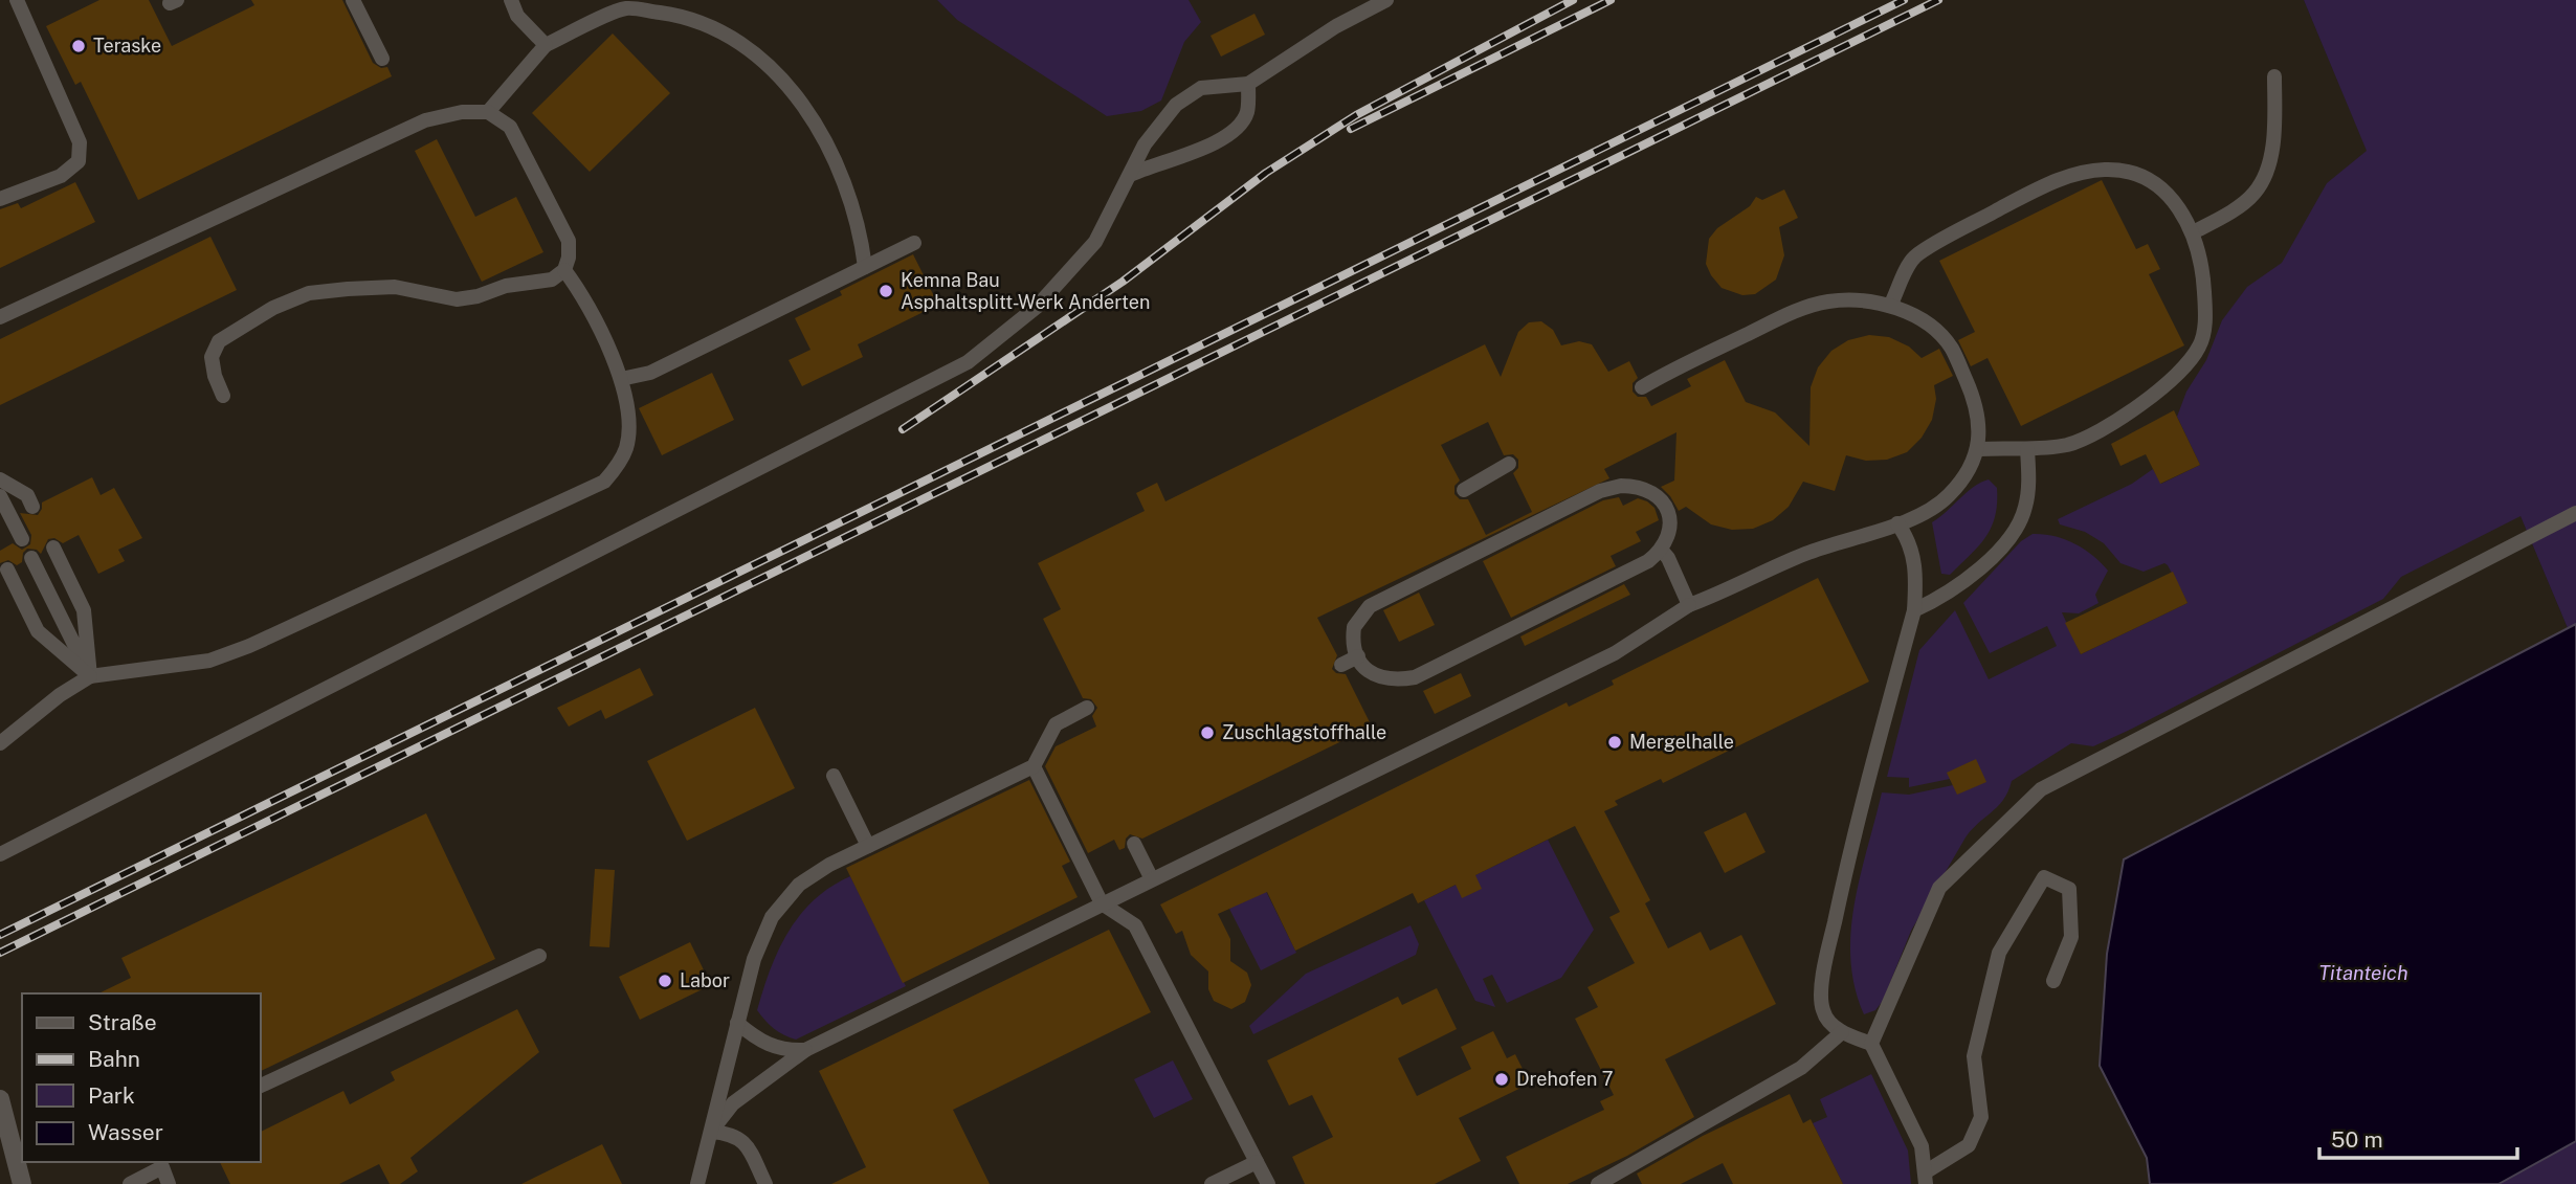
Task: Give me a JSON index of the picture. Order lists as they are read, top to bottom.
{
  "water": ["Titanteich"],
  "places": [
    "Teraske",
    "Kemna Bau Asphaltsplitt-Werk Anderten",
    "Zuschlagstoffhalle",
    "Mergelhalle",
    "Labor",
    "Drehofen 7"
  ],
  "legend": [
    "Straße",
    "Bahn",
    "Park",
    "Wasser"
  ],
  "scale_bar": "50 m"
}
